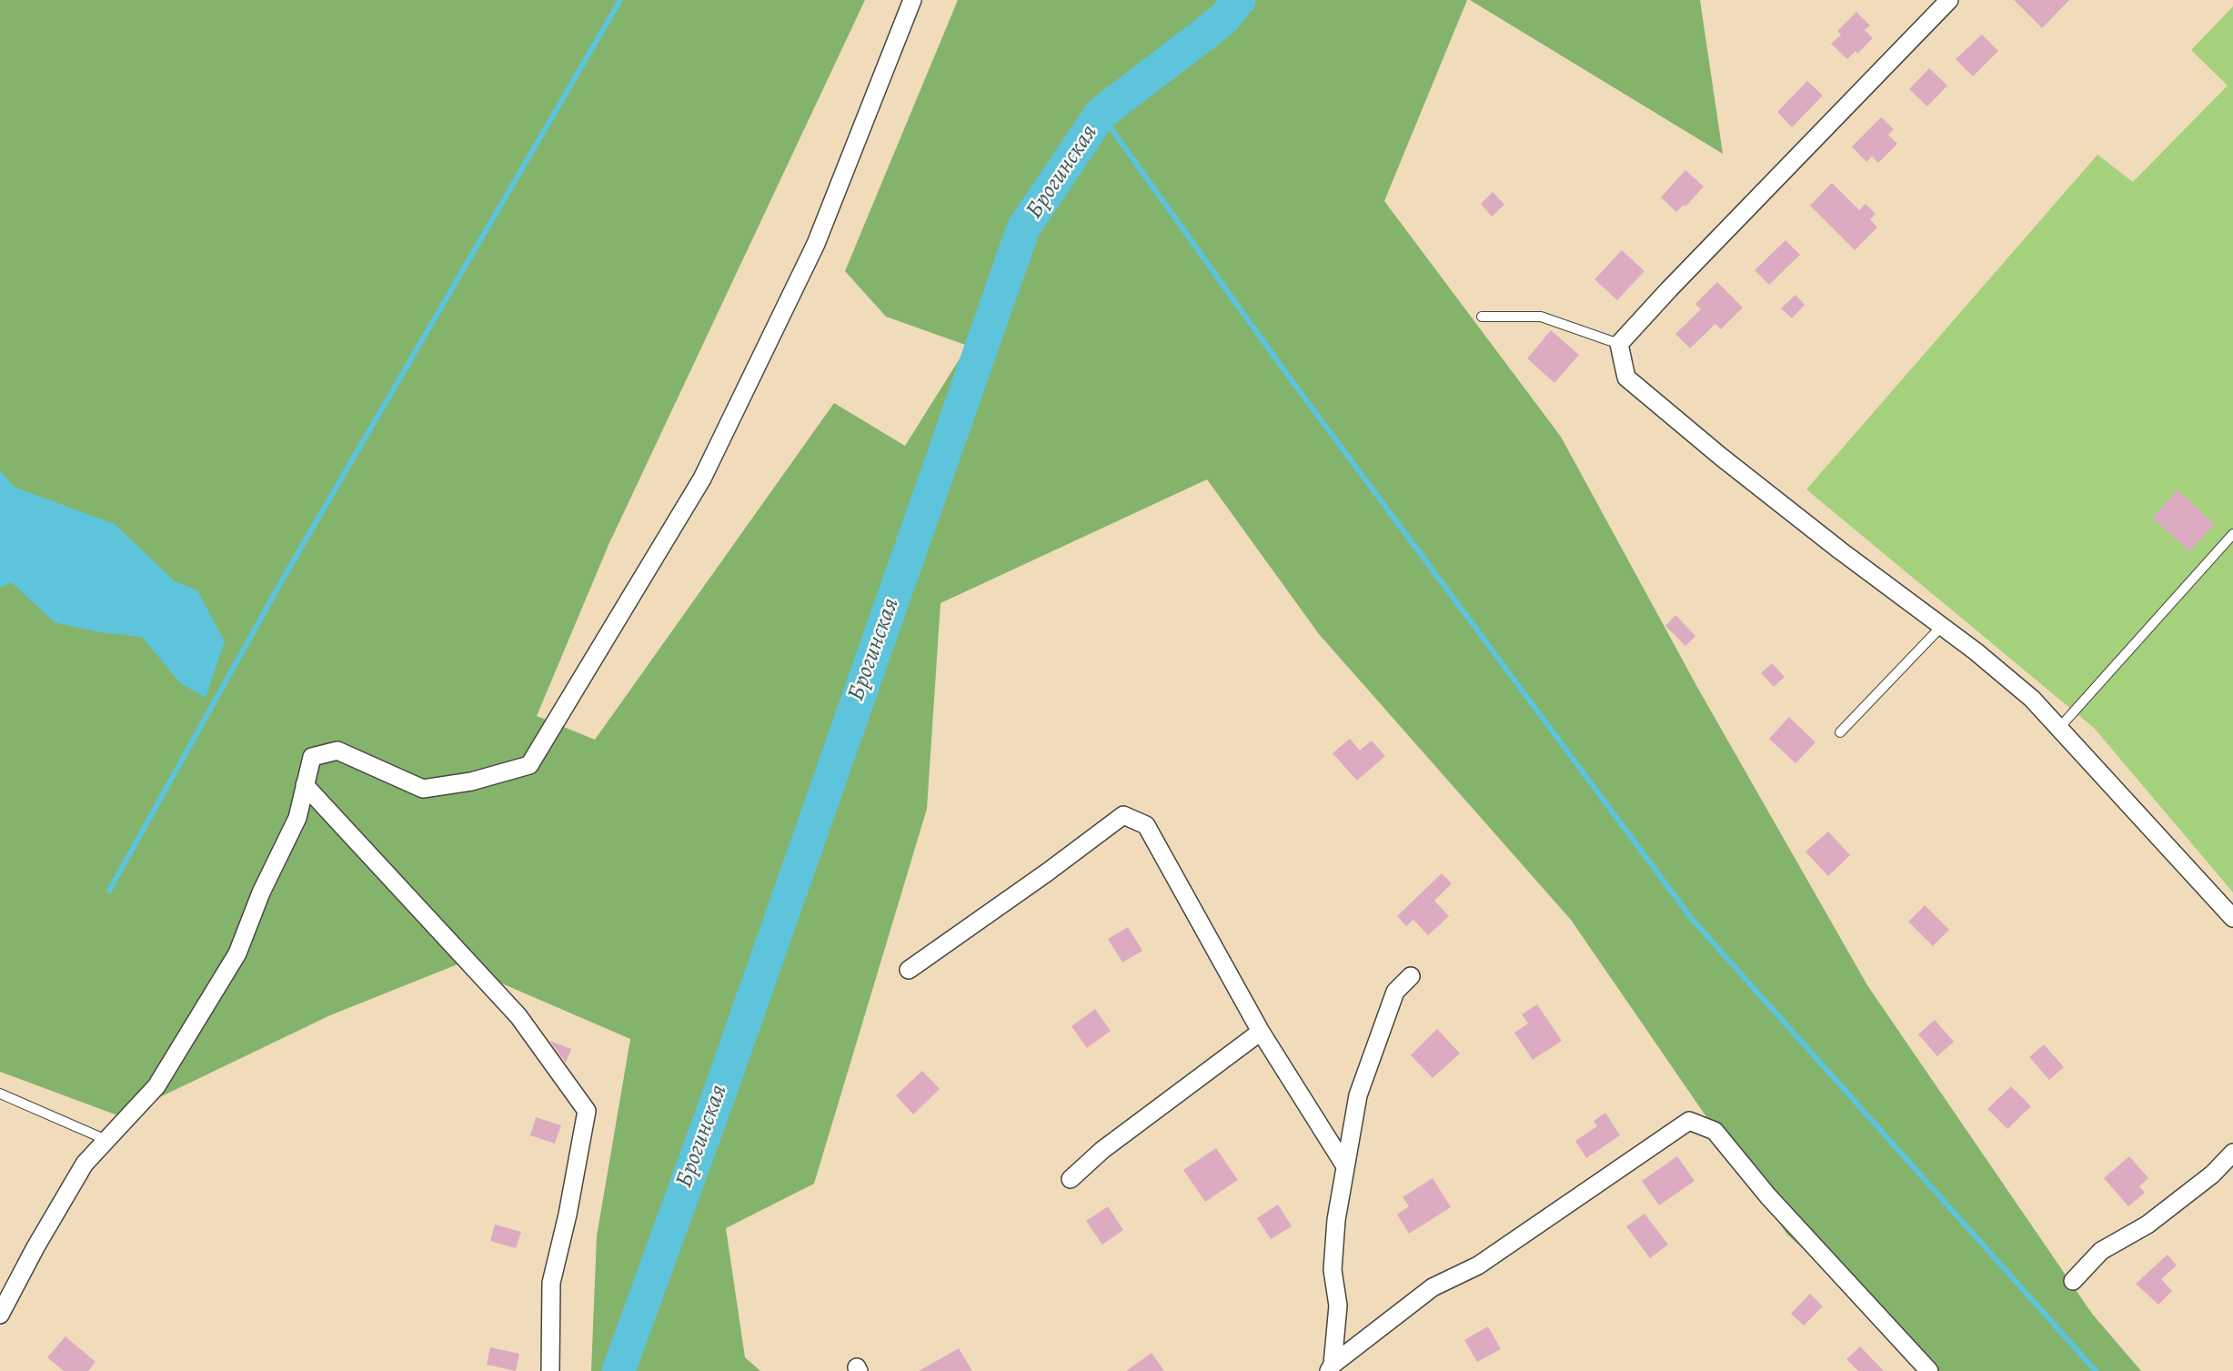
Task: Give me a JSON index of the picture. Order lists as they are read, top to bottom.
{
  "water": ["Брогинская"]
}
